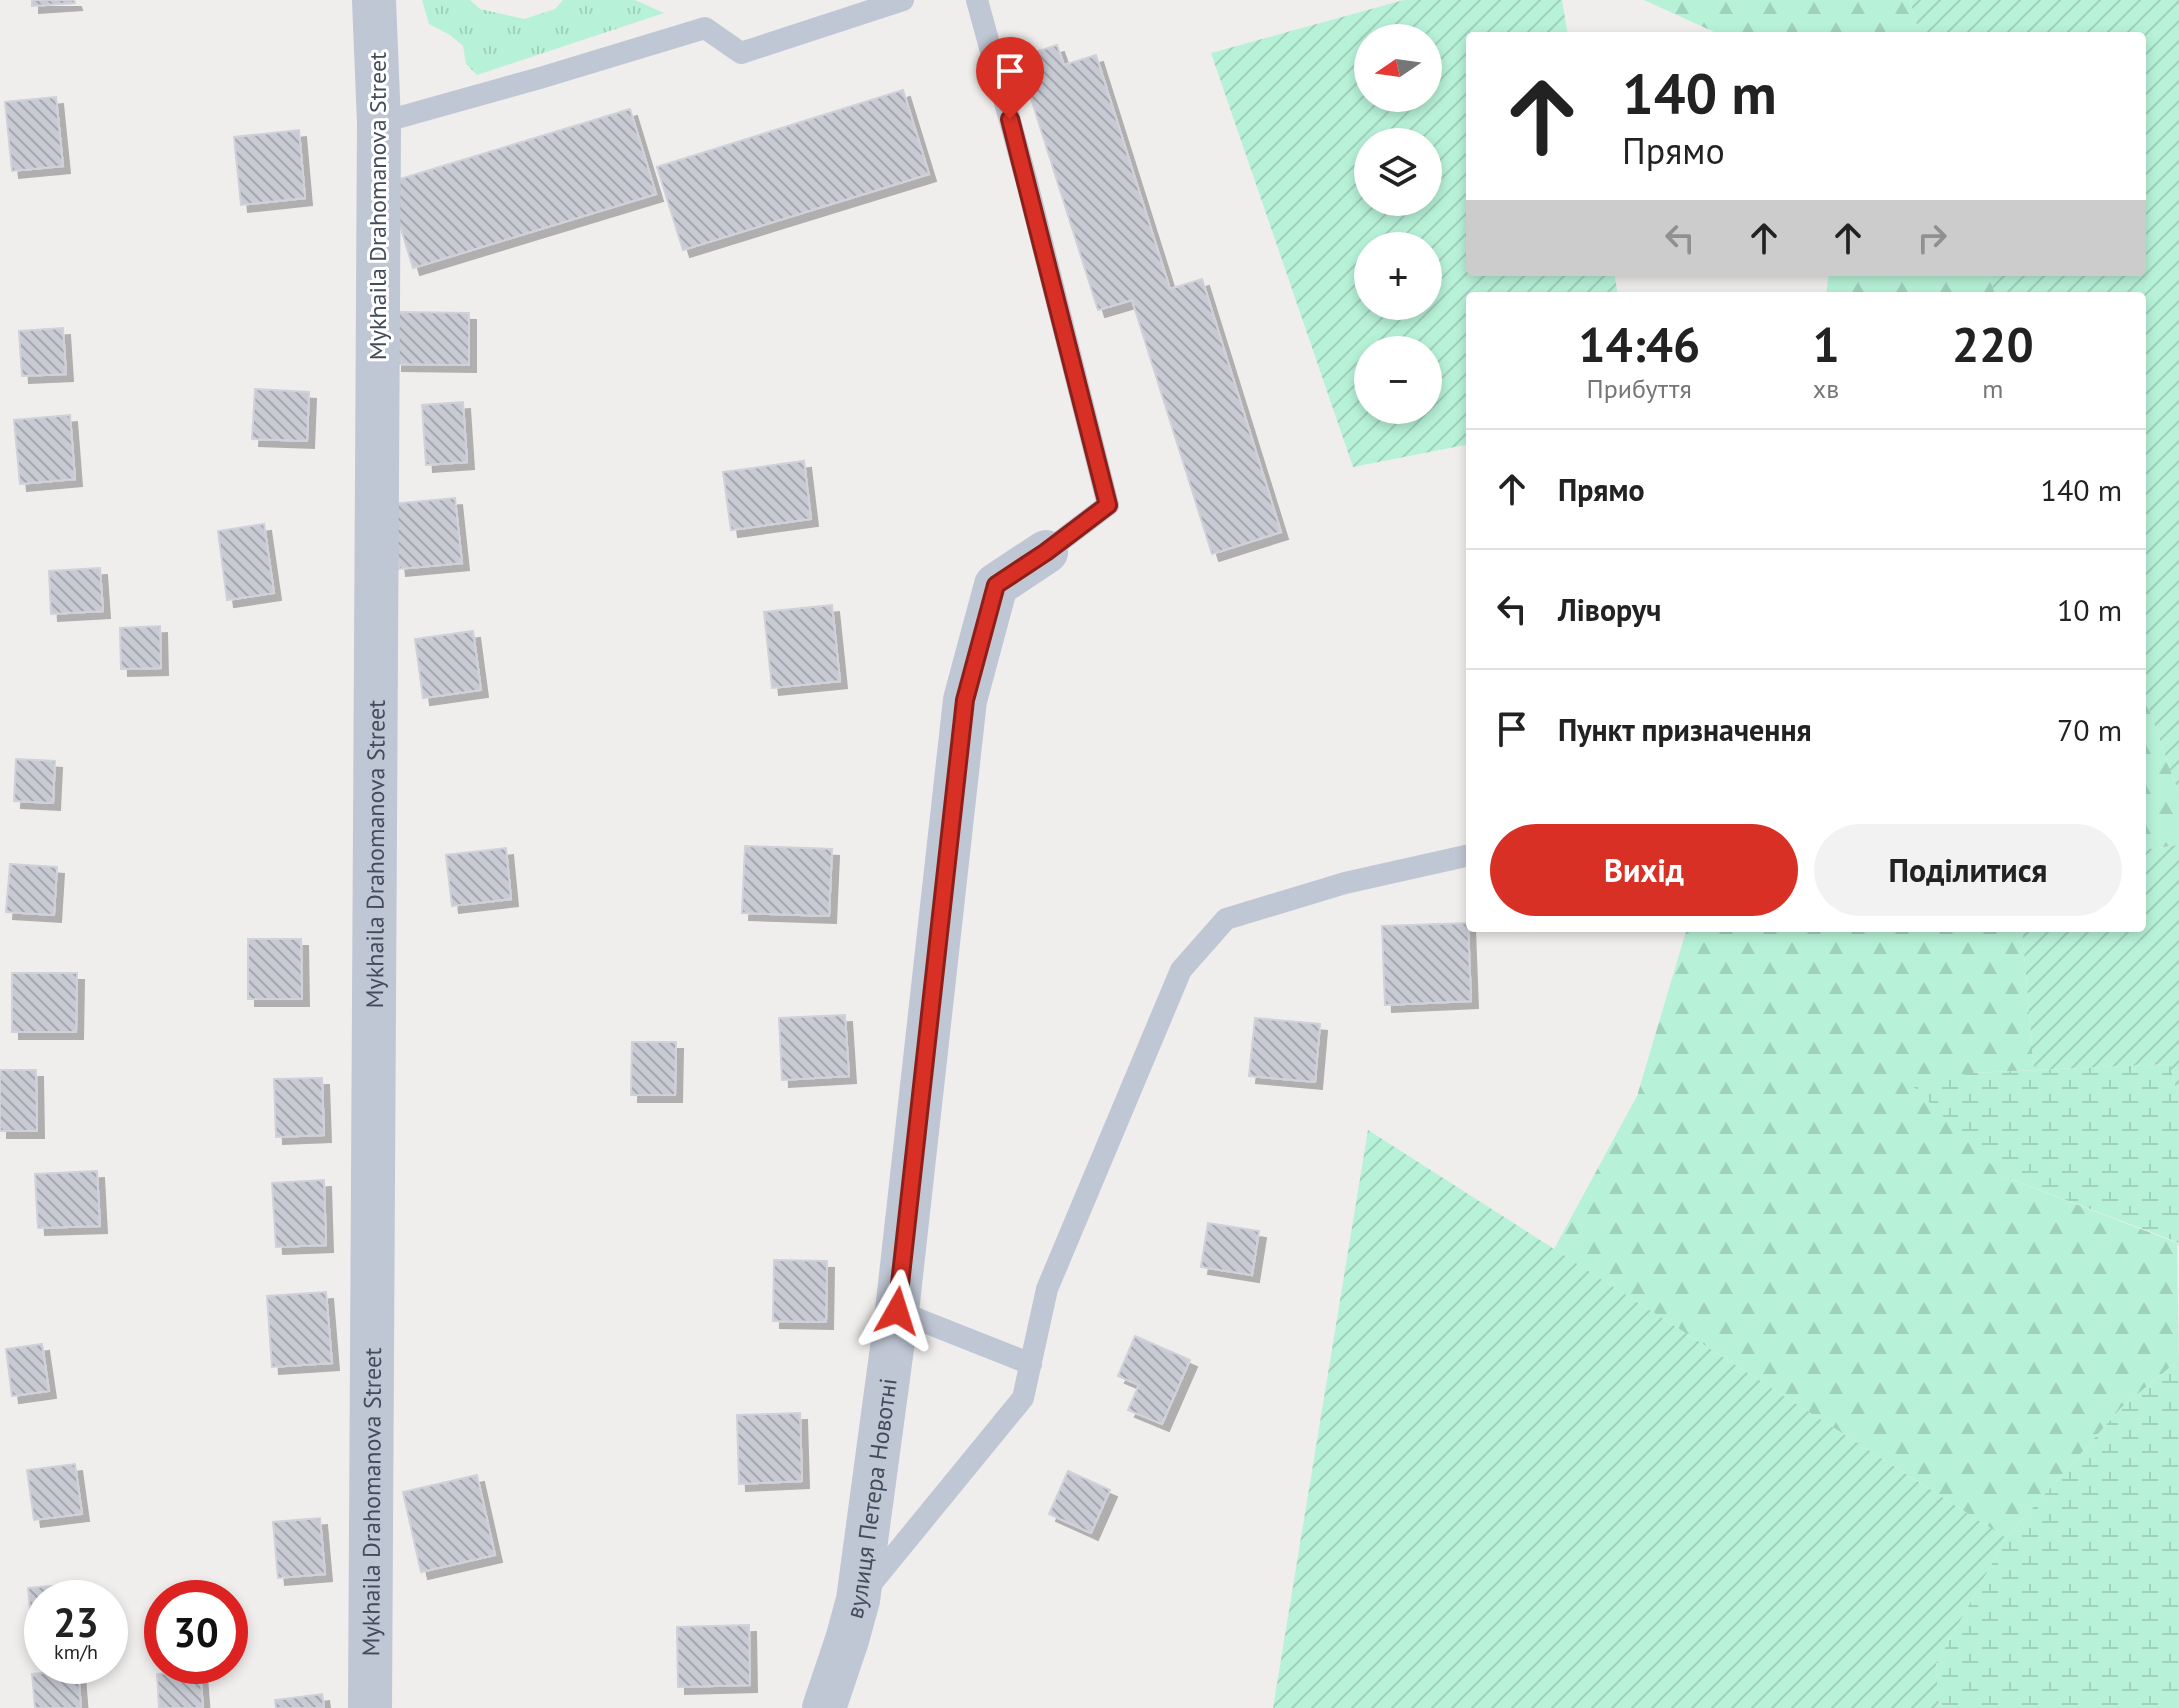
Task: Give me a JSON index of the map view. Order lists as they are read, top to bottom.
{
  "streets": {
    "street": ["Mykhaila Drahomanova Street", "вулиця Петера Новотні"]
  },
  "north": "left",
  "page": {
    "map_buttons": ["+", "−"],
    "turn": ["140 m", "Прямо"],
    "eta": [
      "14:46",
      "Прибуття",
      "1",
      "хв",
      "220",
      "m"
    ],
    "list": [
      {
        "name": "Прямо",
        "value": "140 m"
      },
      {
        "name": "Ліворуч",
        "value": "10 m"
      },
      {
        "name": "Пункт призначення",
        "value": "70 m"
      }
    ],
    "buttons": ["Вихід", "Поділитися"],
    "speed": "23 km/h",
    "limit": "30"
  }
}
